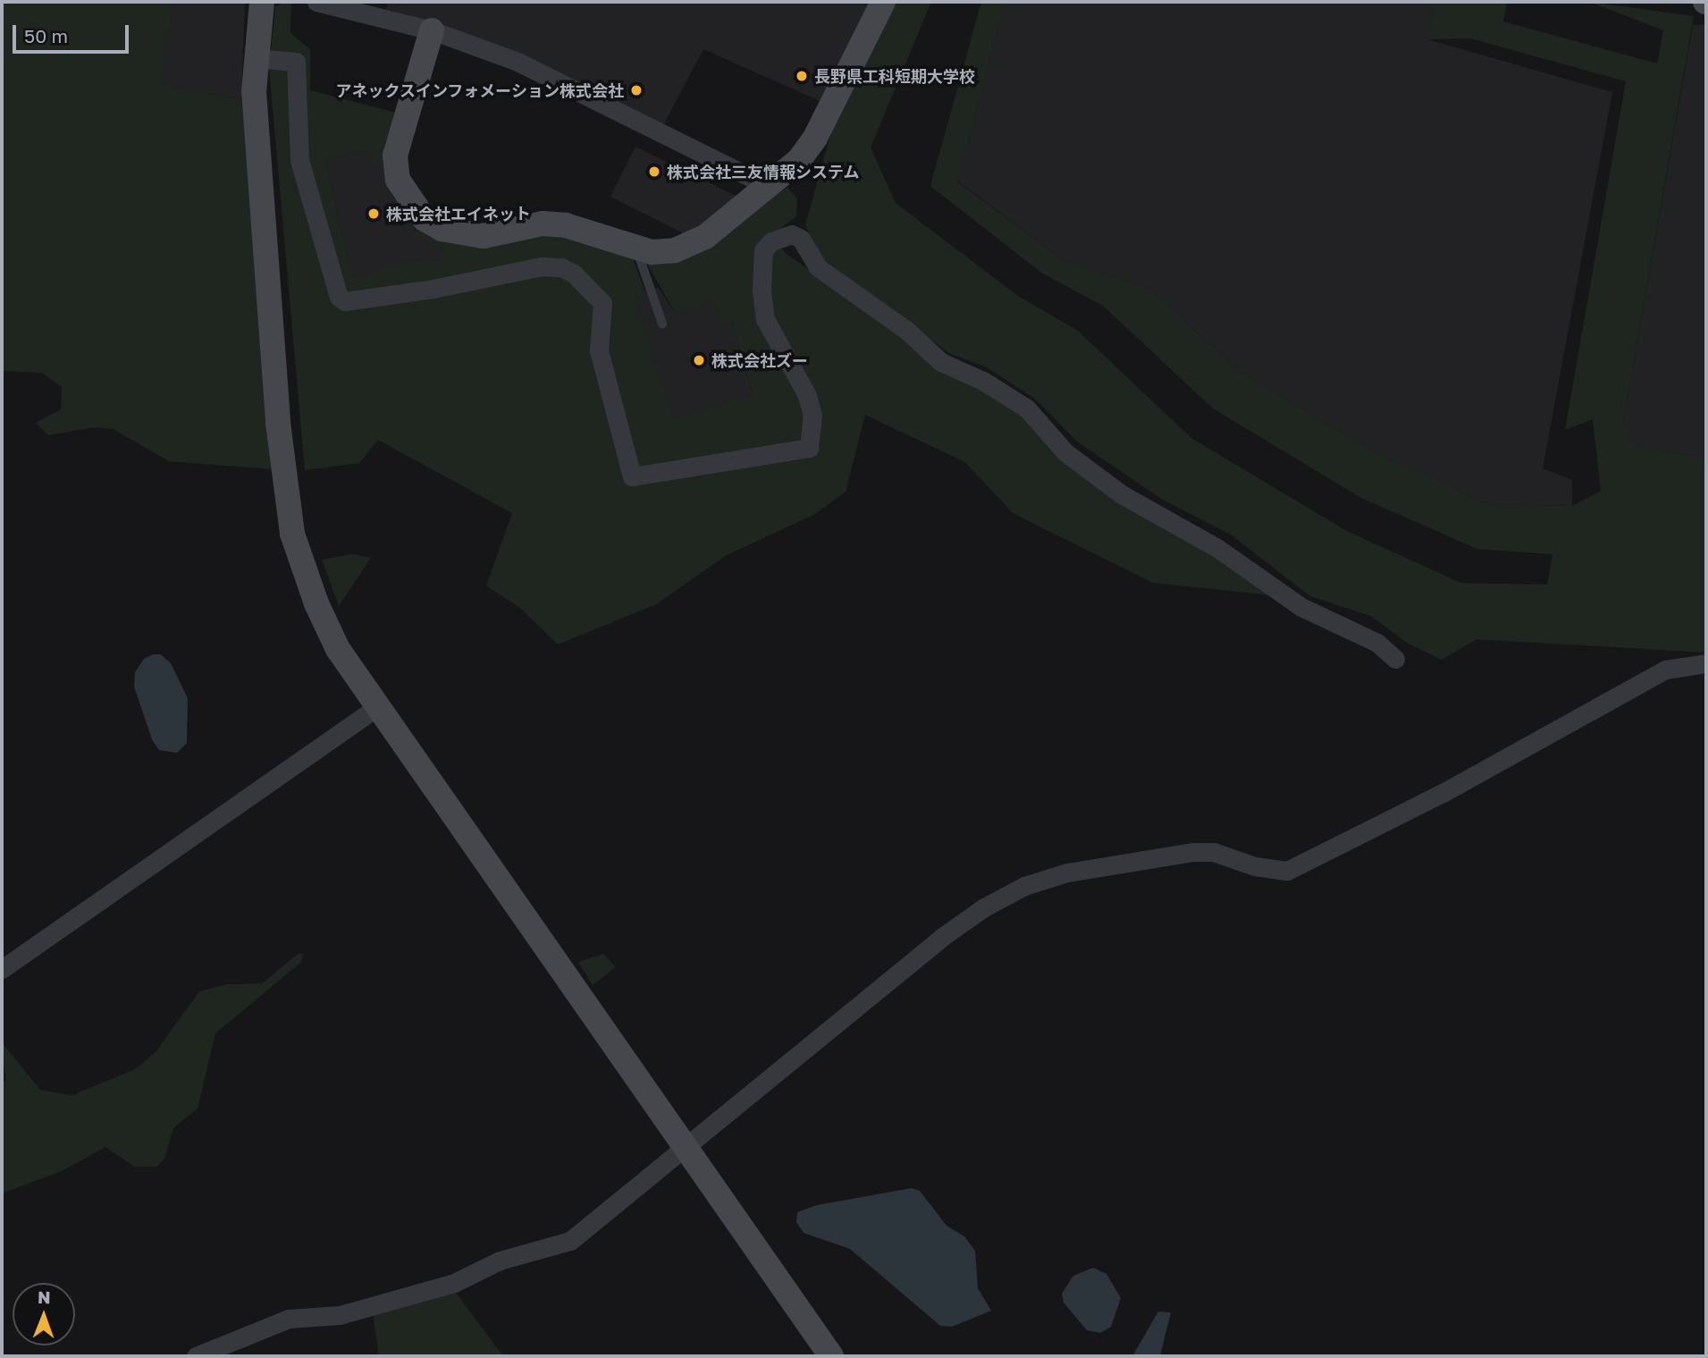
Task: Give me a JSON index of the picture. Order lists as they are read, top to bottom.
{
  "places": [
    "長野県工科短期大学校",
    "アネックスインフォメーション株式会社",
    "株式会社三友情報システム",
    "株式会社エイネット",
    "株式会社ズー"
  ],
  "scale_bar": "50 m",
  "north": "top"
}
